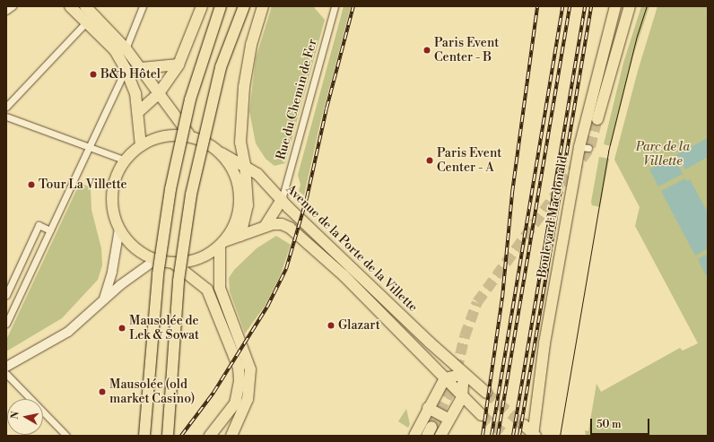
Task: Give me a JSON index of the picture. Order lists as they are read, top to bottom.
{
  "streets": {
    "main road": ["Boulevard Macdonald", "Avenue de la Porte de la Villette"],
    "street": ["Rue du Chemin de Fer"]
  },
  "crossings": [
    ["Rue du Chemin de Fer", "Avenue de la Porte de la Villette"]
  ],
  "parks": ["Parc de la Villette"],
  "places": [
    "Paris Event Center - B",
    "B&b Hôtel",
    "Paris Event Center - A",
    "Tour La Villette",
    "Glazart",
    "Mausolée de Lek & Sowat",
    "Mausolée (old market Casino)"
  ],
  "scale_bar": "50 m",
  "north": "left"
}
